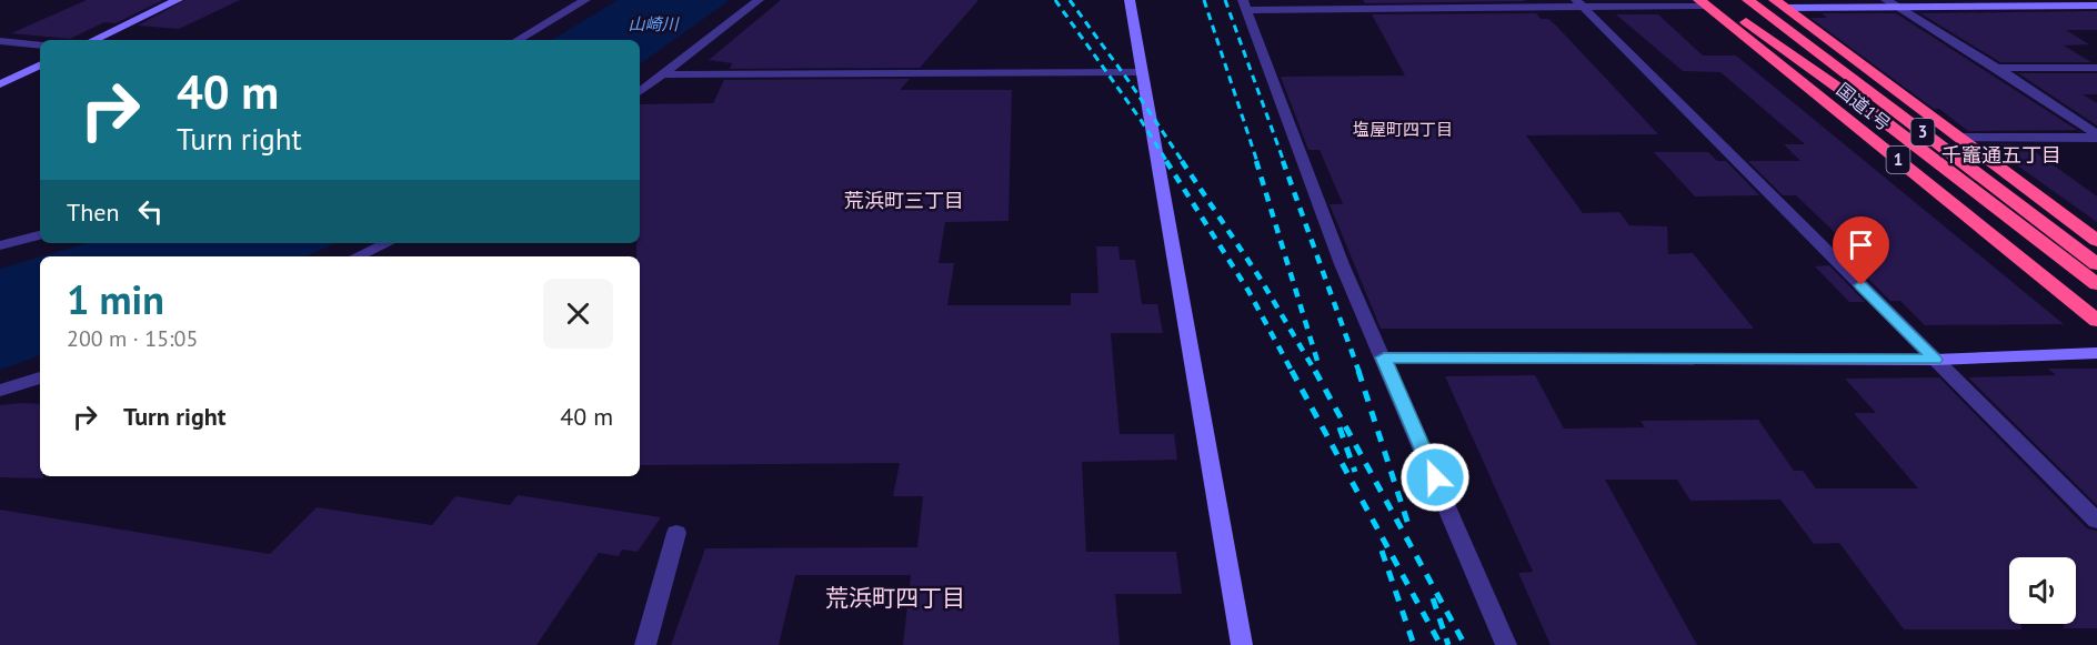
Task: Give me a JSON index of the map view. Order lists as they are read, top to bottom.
{
  "streets": {
    "highway": ["国道1号", "3", "1"]
  },
  "crossings": [
    ["国道1号", "3"]
  ],
  "districts": [
    "塩屋町四丁目",
    "千竈通五丁目",
    "荒浜町三丁目",
    "荒浜町四丁目"
  ],
  "water": ["山崎川"],
  "page": {
    "turn": ["40 m", "Turn right"],
    "then": "Then",
    "heading": ["1 min", "200 m · 15:05"],
    "list": [
      {
        "name": "Turn right",
        "value": "40 m"
      }
    ]
  }
}
